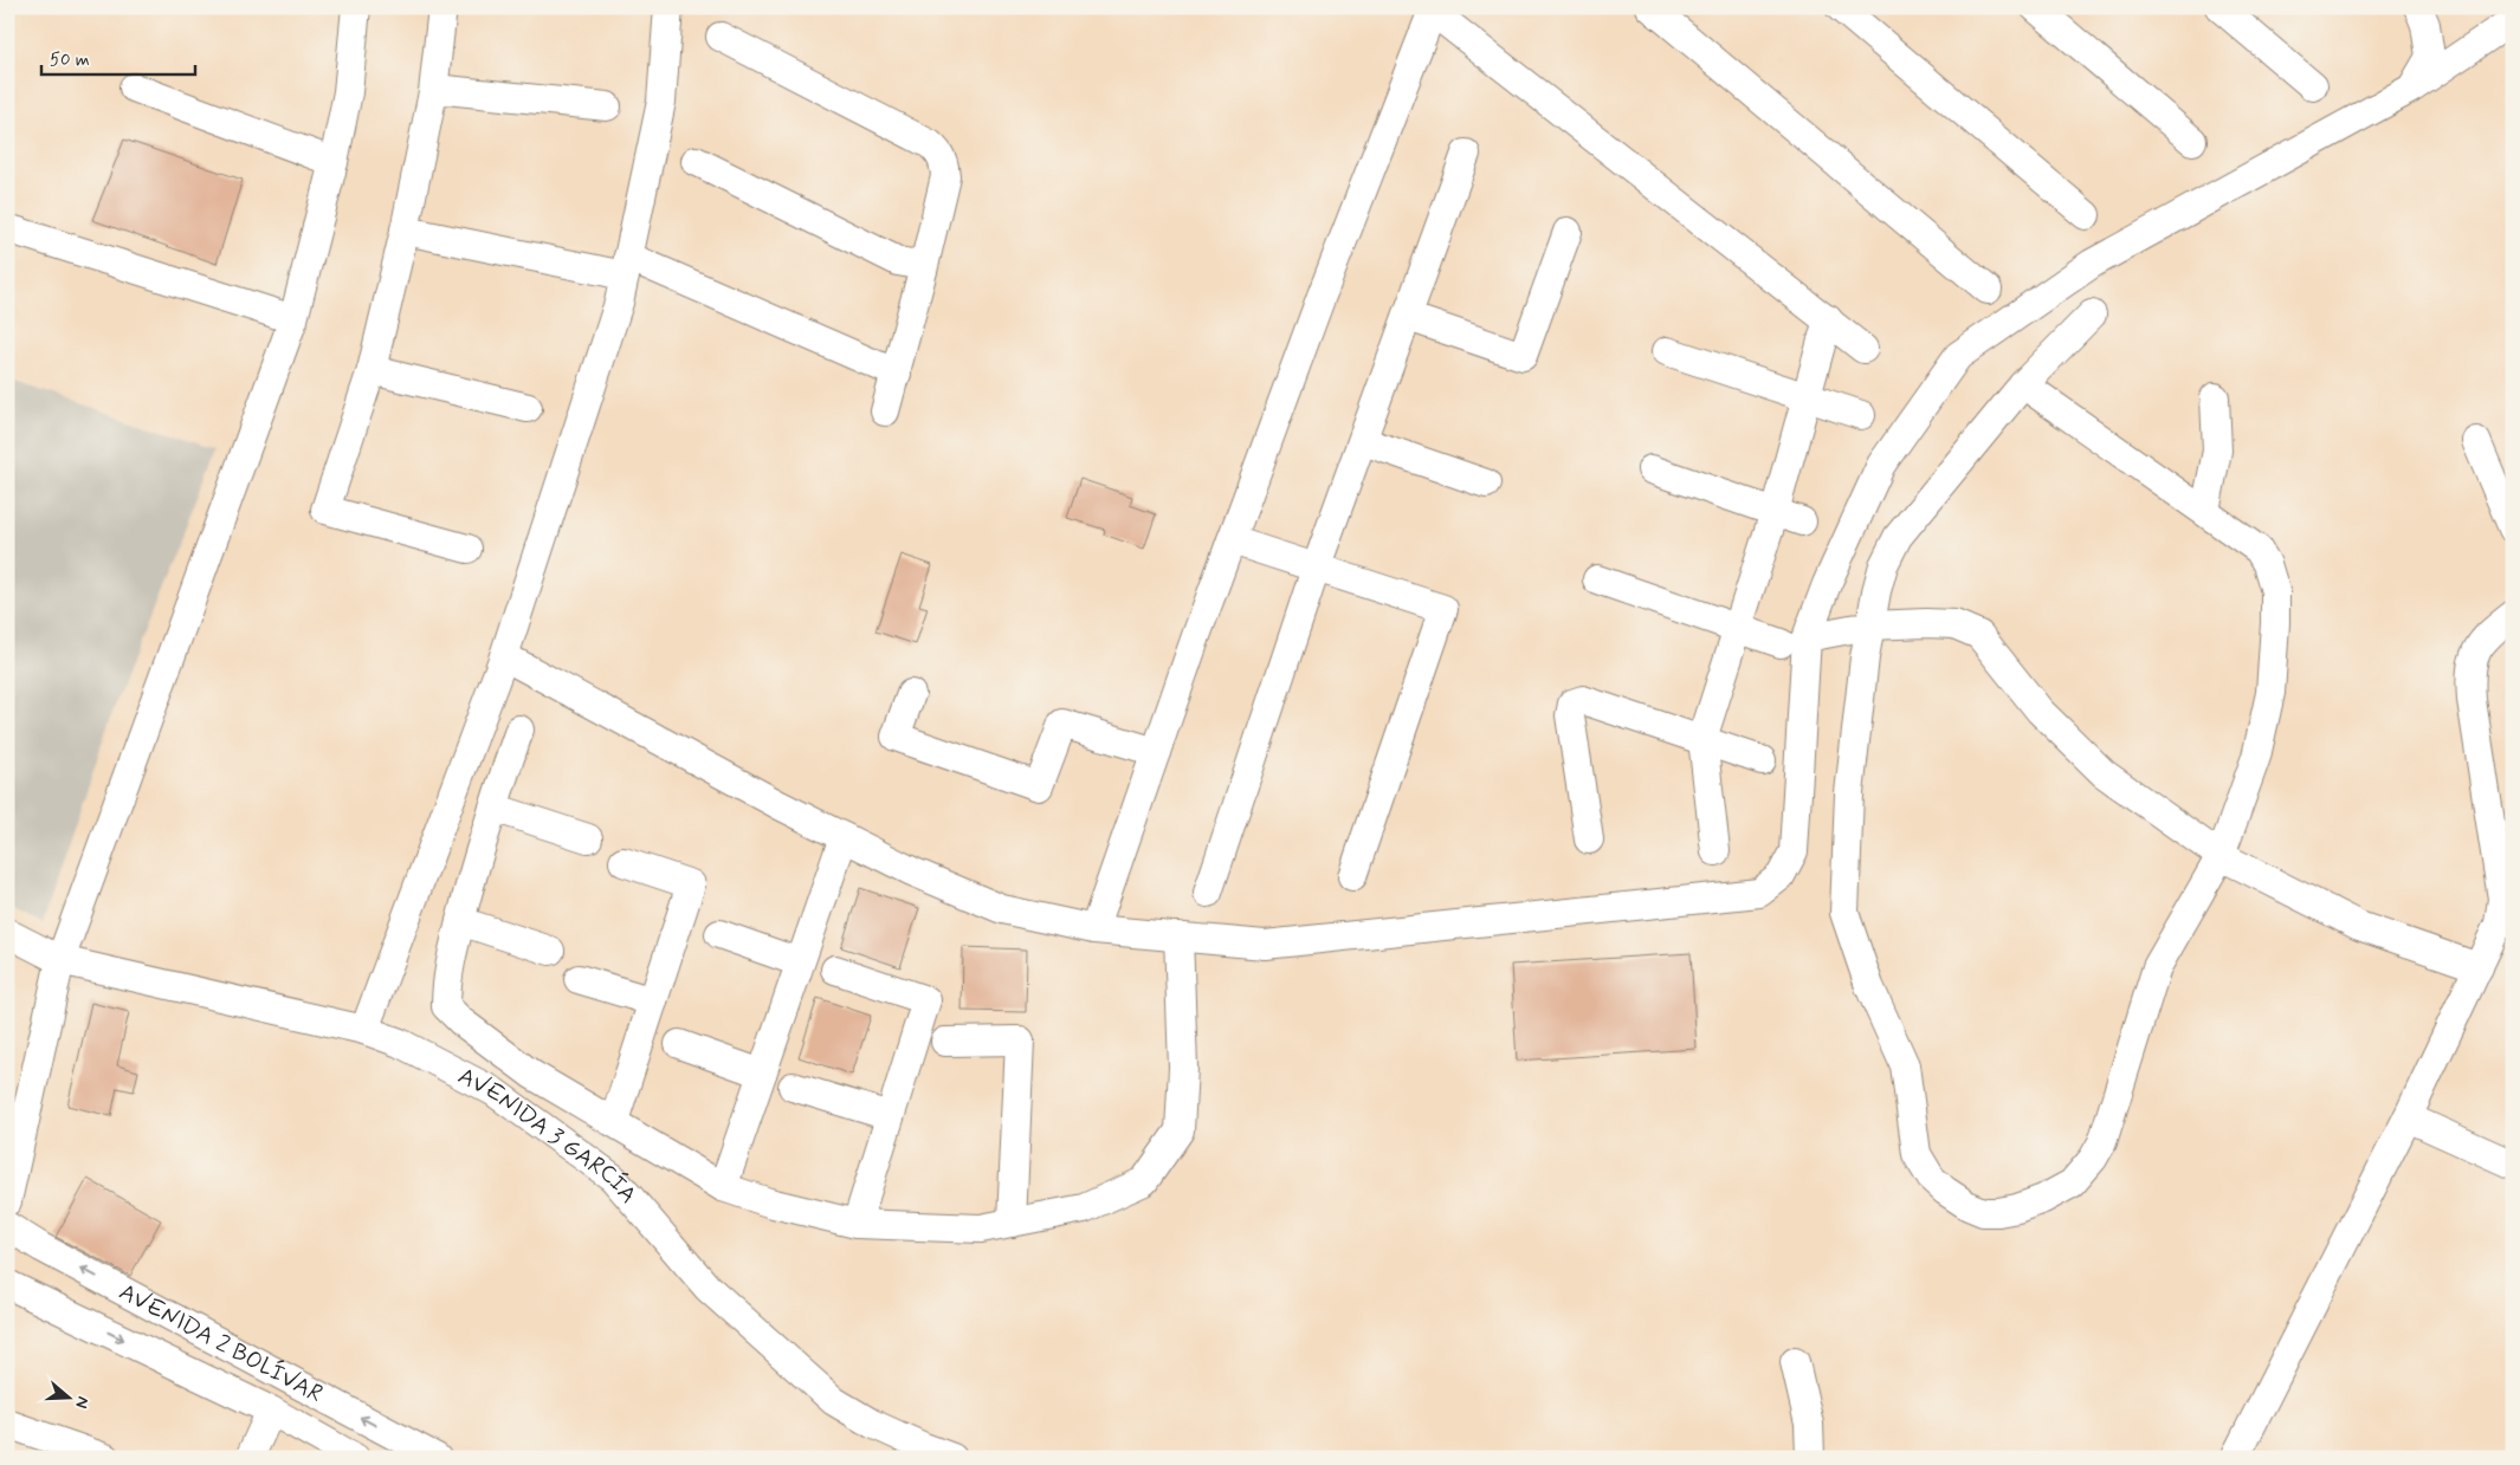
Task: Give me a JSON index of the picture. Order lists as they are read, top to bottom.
{
  "streets": {
    "street": ["AVENIDA 3 GARCÍA", "AVENIDA 2 BOLÍVAR"]
  },
  "scale_bar": "50 m",
  "north": "right"
}
